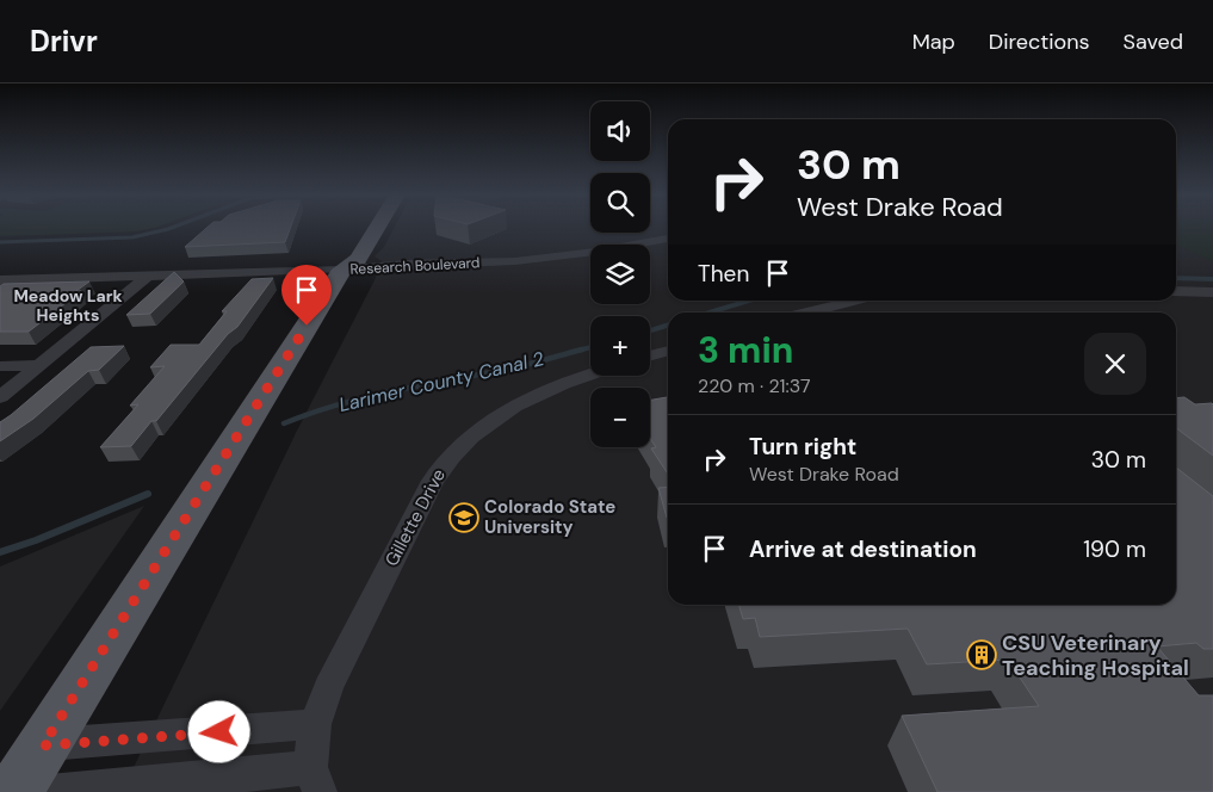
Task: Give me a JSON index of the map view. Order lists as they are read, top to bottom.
{
  "streets": {
    "street": ["Research Boulevard", "Gillette Drive"]
  },
  "districts": ["Meadow Lark Heights"],
  "water": ["Larimer County Canal 2"],
  "places": {
    "school or university": ["Colorado State University"],
    "building": ["CSU Veterinary Teaching Hospital"]
  },
  "page": {
    "header": "Drivr",
    "nav": ["Map", "Directions", "Saved"],
    "map_buttons": ["+", "−"],
    "turn": ["30 m", "West Drake Road"],
    "then": "Then",
    "heading": ["3 min", "220 m · 21:37"],
    "list": [
      {
        "name": "Turn right",
        "note": "West Drake Road",
        "value": "30 m"
      },
      {
        "name": "Arrive at destination",
        "value": "190 m"
      }
    ]
  }
}
